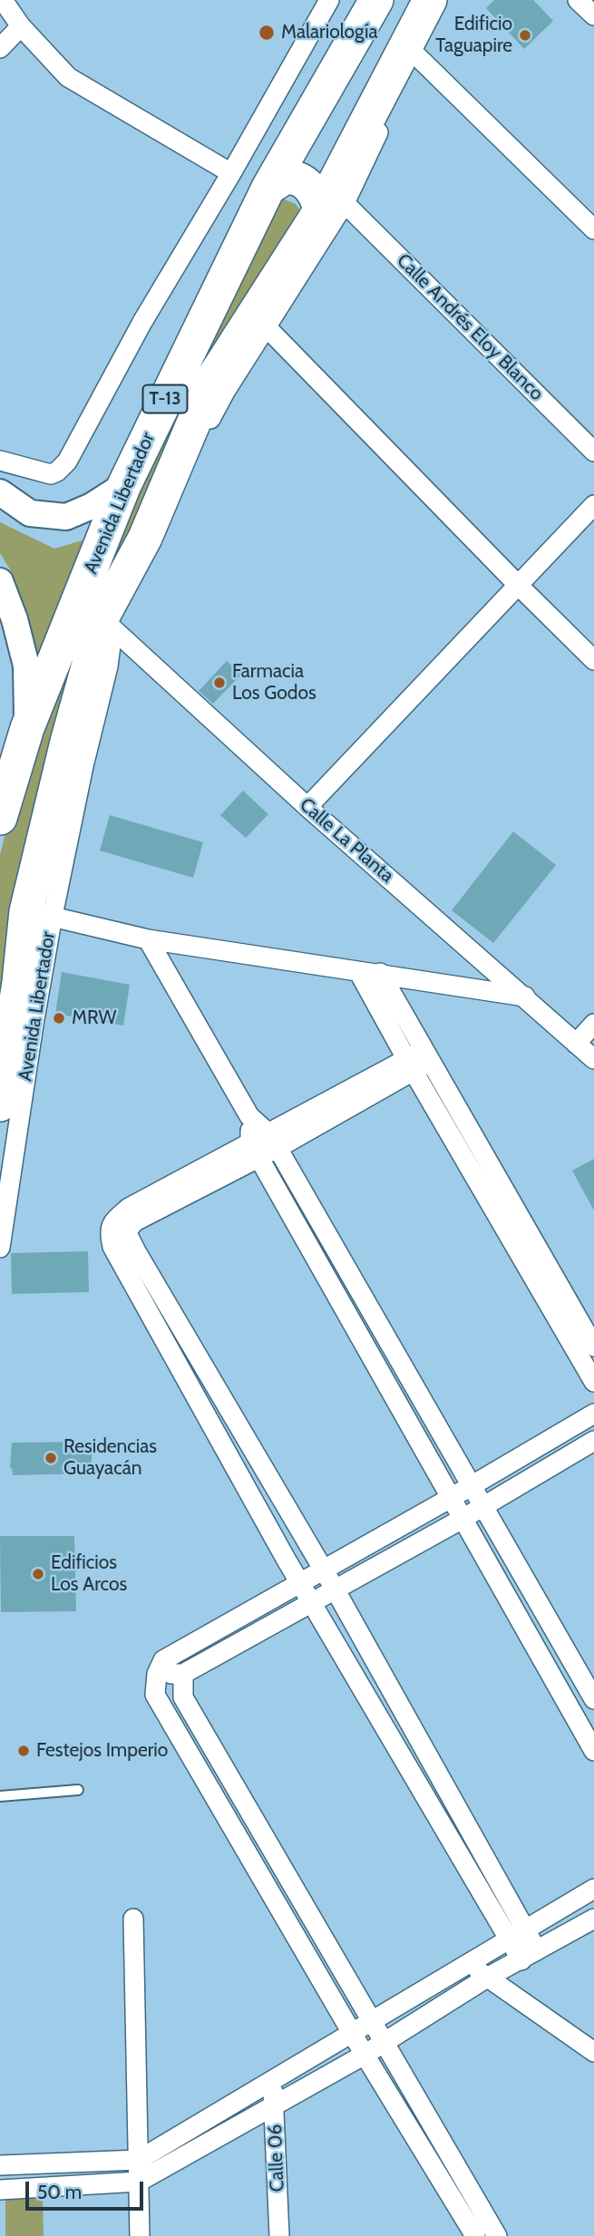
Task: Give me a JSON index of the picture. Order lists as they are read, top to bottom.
{
  "streets": {
    "highway": ["T-13", "Avenida Libertador"],
    "street": ["Calle Andrés Eloy Blanco", "Calle La Planta", "Calle 06"]
  },
  "crossings": [
    ["Calle Andrés Eloy Blanco", "Avenida Libertador"],
    ["T-13", "Avenida Libertador"],
    ["Avenida Libertador", "Calle La Planta"]
  ],
  "places": [
    "Malariología",
    "Edificio Taguapire",
    "Farmacia Los Godos",
    "MRW",
    "Residencias Guayacán",
    "Edificios Los Arcos",
    "Festejos Imperio"
  ],
  "scale_bar": "50 m"
}
